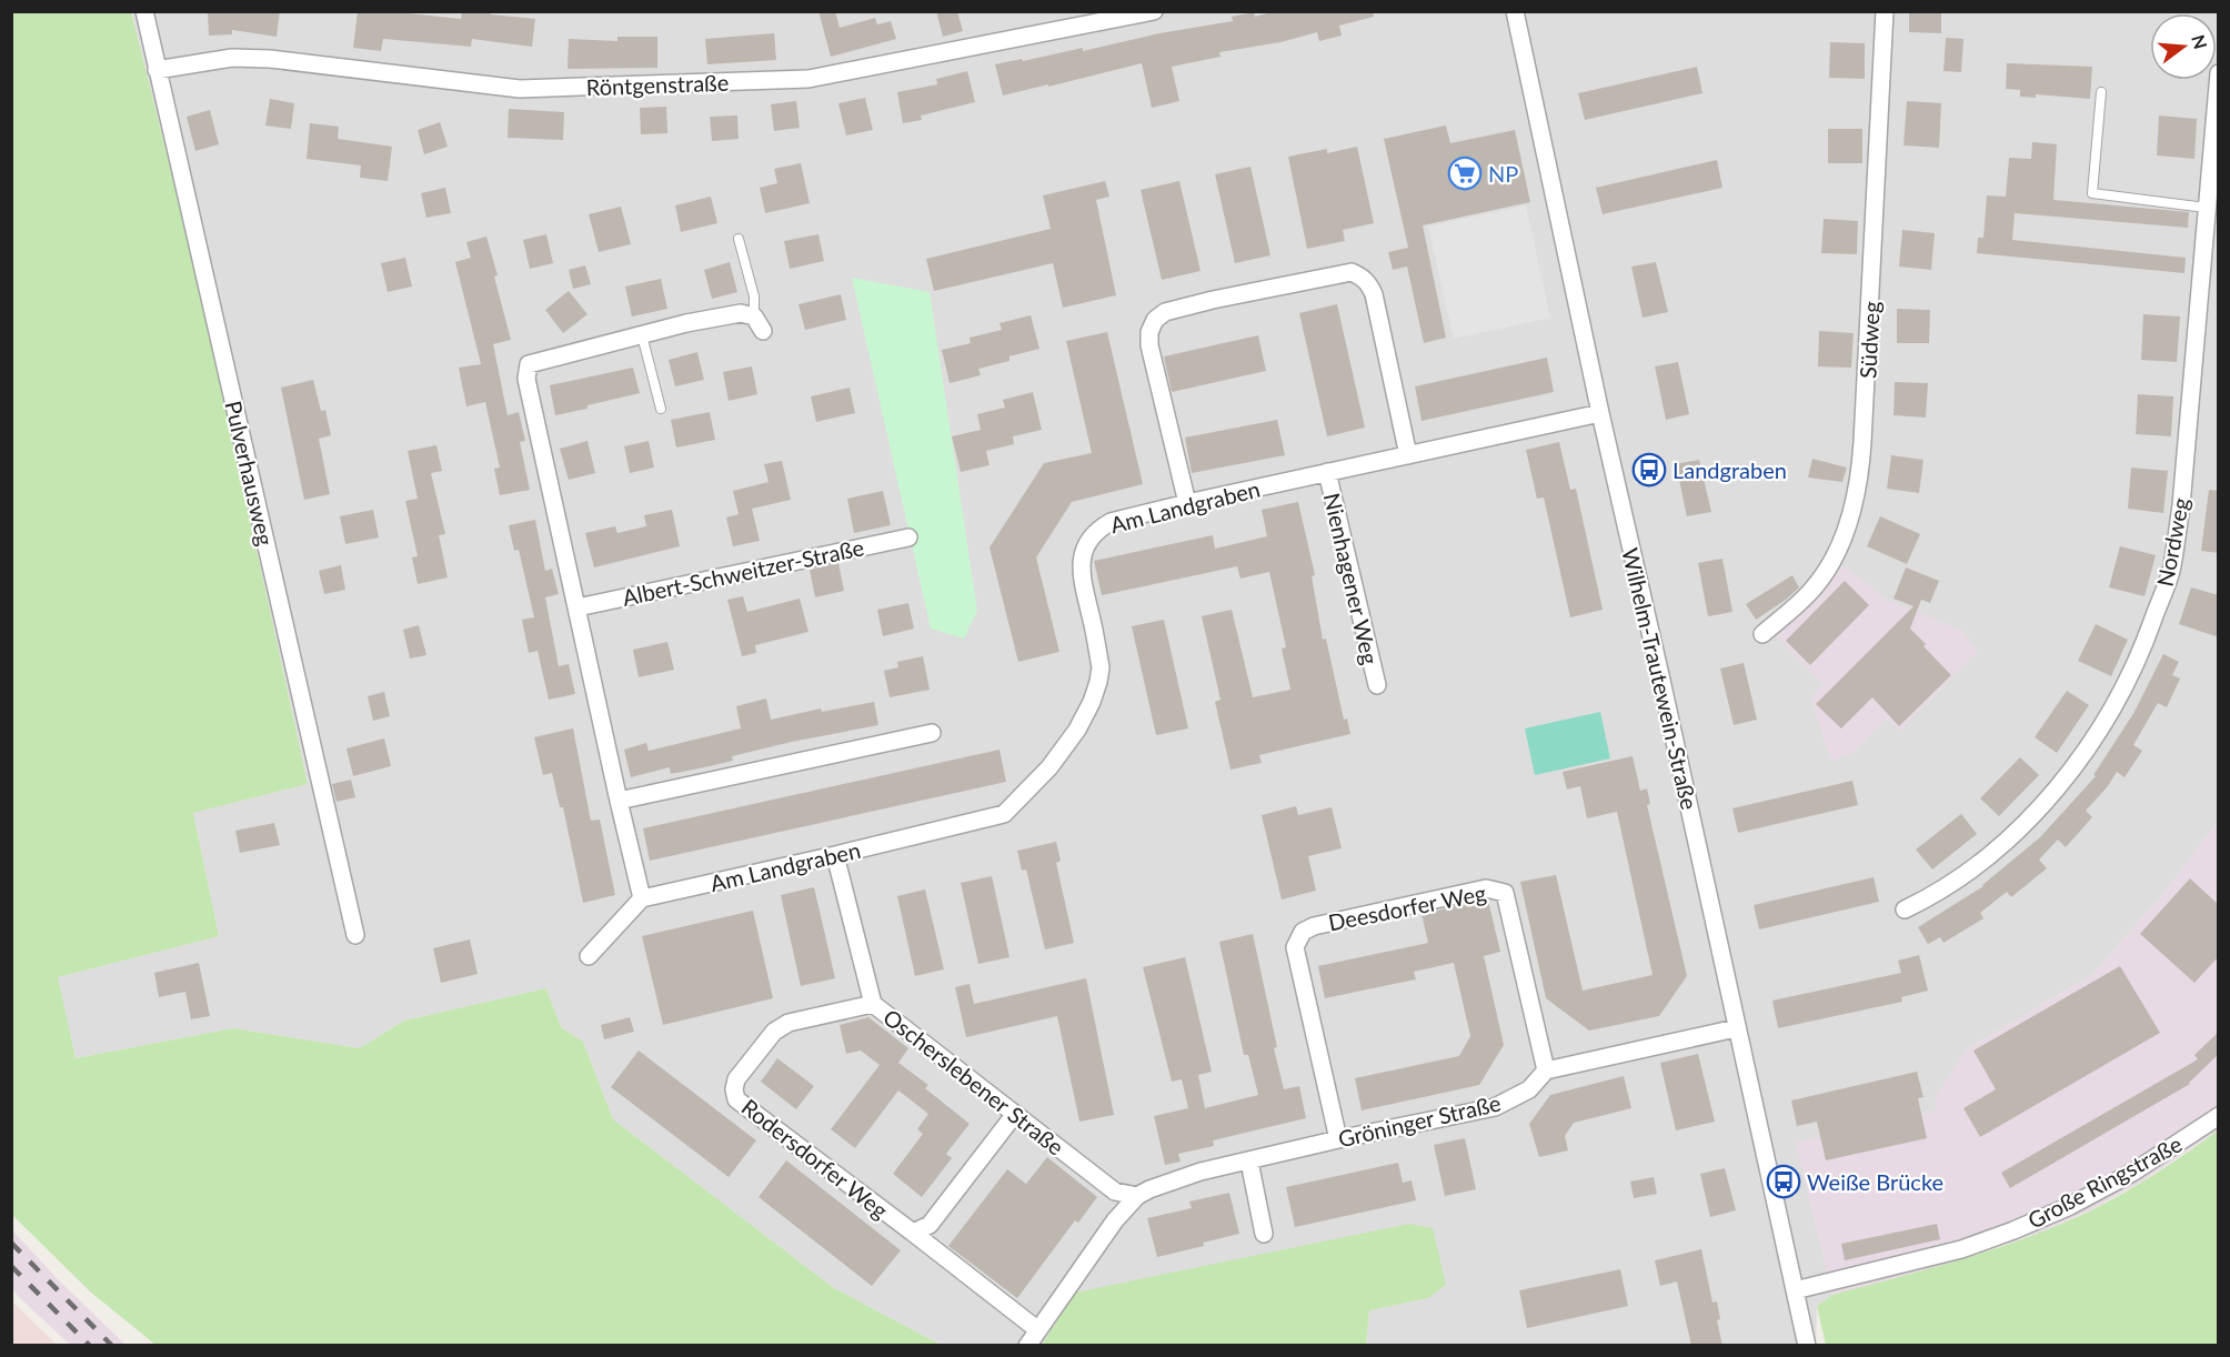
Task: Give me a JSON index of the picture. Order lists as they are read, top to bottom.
{
  "streets": {
    "street": [
      "Röntgenstraße",
      "Südweg",
      "Pulverhausweg",
      "Am Landgraben",
      "Nordweg",
      "Albert-Schweitzer-Straße",
      "Nienhagener Weg",
      "Wilhelm-Trautewein-Straße",
      "Deesdorfer Weg",
      "Oscherslebener Straße",
      "Gröninger Straße",
      "Rodersdorfer Weg",
      "Große Ringstraße"
    ]
  },
  "crossings": [
    ["Röntgenstraße", "Pulverhausweg"],
    ["Am Landgraben", "Nienhagener Weg"],
    ["Am Landgraben", "Wilhelm-Trautewein-Straße"],
    ["Am Landgraben", "Oscherslebener Straße"],
    ["Wilhelm-Trautewein-Straße", "Große Ringstraße"],
    ["Deesdorfer Weg", "Gröninger Straße"],
    ["Oscherslebener Straße", "Gröninger Straße"],
    ["Oscherslebener Straße", "Rodersdorfer Weg"]
  ],
  "places": {
    "supermarket": ["NP"],
    "bus stop": ["Landgraben", "Weiße Brücke"]
  },
  "north": "right"
}
